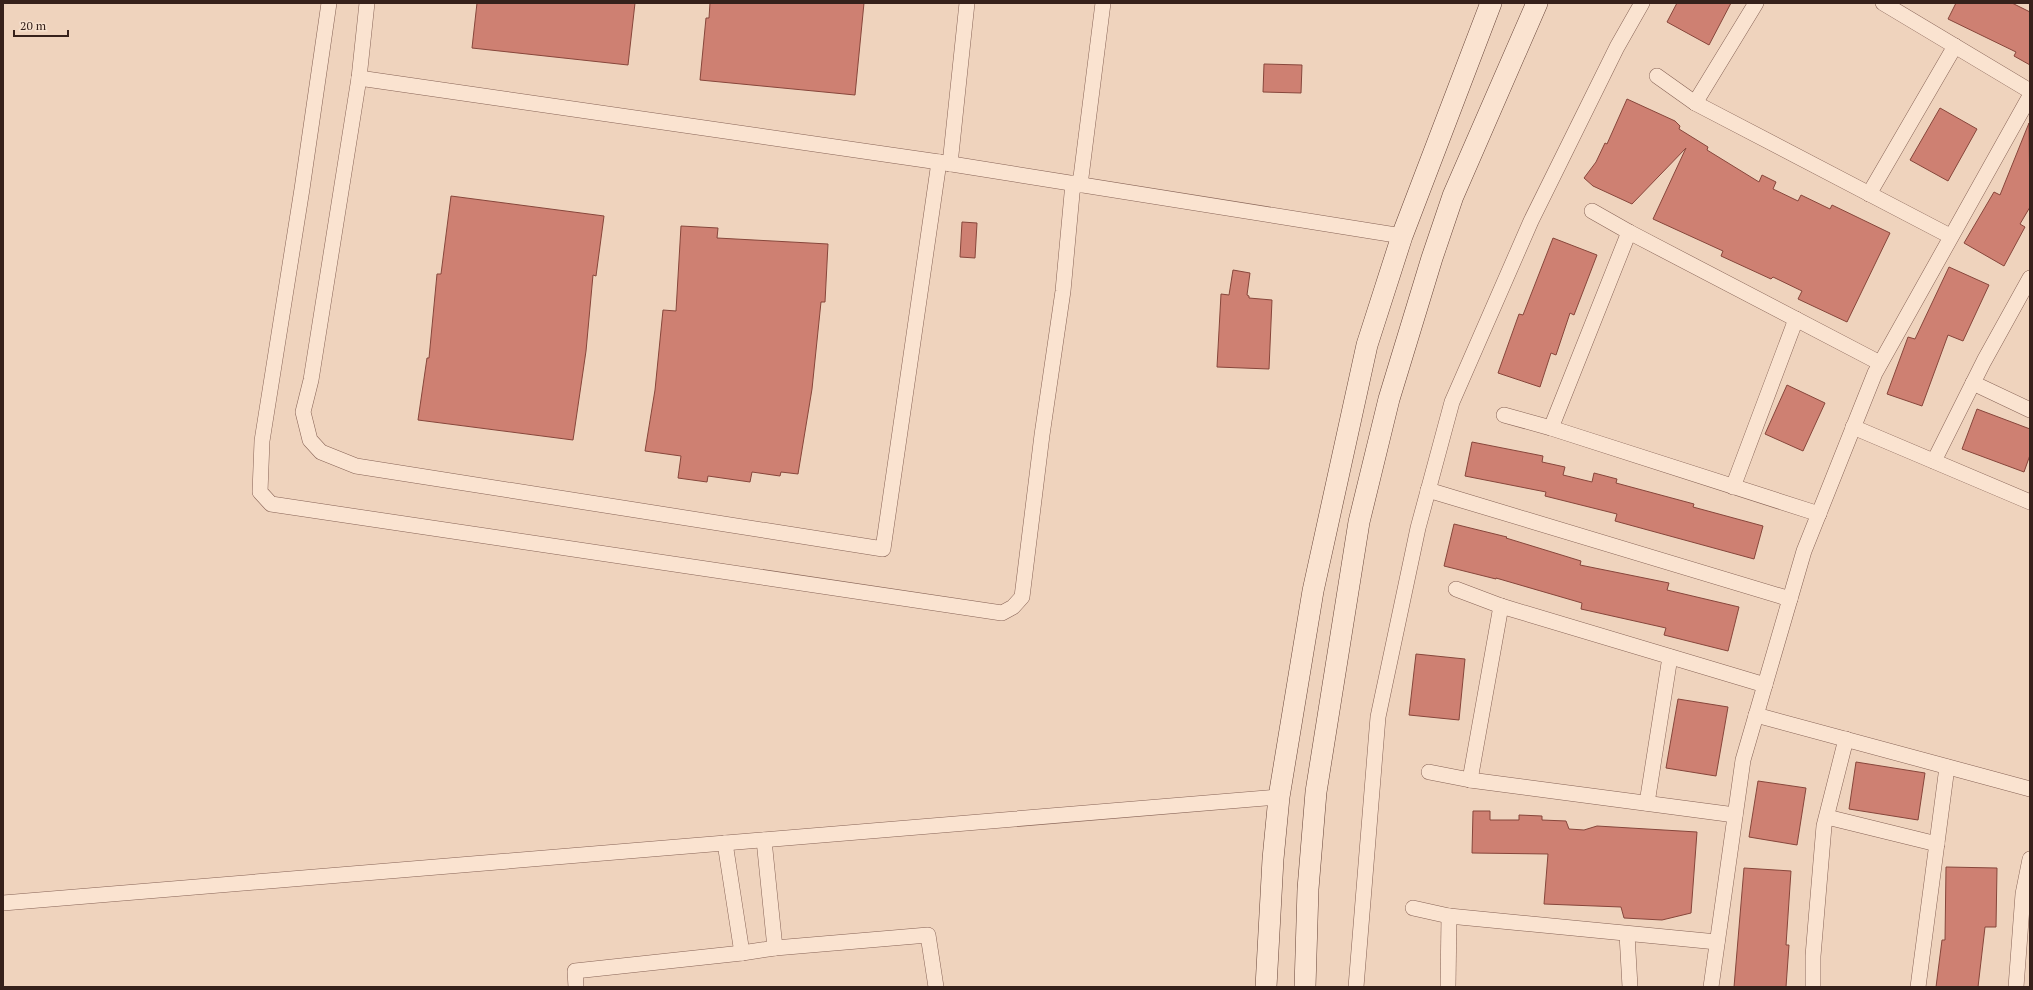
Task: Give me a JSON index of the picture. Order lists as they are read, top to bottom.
{
  "scale_bar": "20 m"
}
